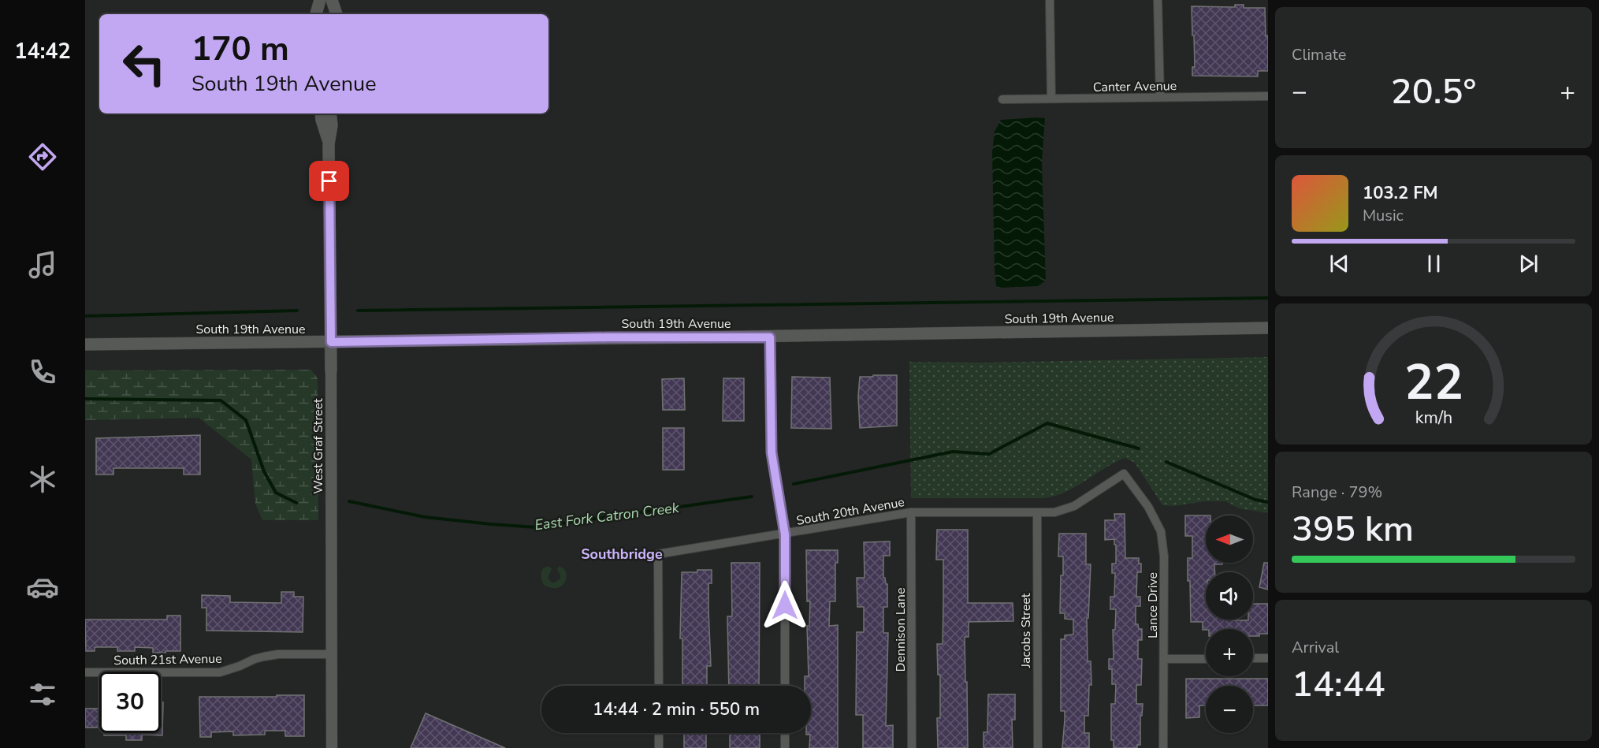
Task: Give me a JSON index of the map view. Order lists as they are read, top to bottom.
{
  "streets": {
    "main road": ["South 19th Avenue", "West Graf Street"],
    "street": [
      "Canter Avenue",
      "South 20th Avenue",
      "Lance Drive",
      "Dennison Lane",
      "Jacobs Street",
      "South 21st Avenue"
    ]
  },
  "crossings": [
    ["South 19th Avenue", "West Graf Street"],
    ["West Graf Street", "South 21st Avenue"],
    ["South 20th Avenue", "Lance Drive"],
    ["South 20th Avenue", "Dennison Lane"],
    ["South 20th Avenue", "Jacobs Street"]
  ],
  "districts": ["Southbridge"],
  "water": ["East Fork Catron Creek"],
  "north": "left",
  "page": {
    "tabs": "14:42",
    "tile": [
      "Climate",
      ["Range · 79%", "395 km"],
      ["Arrival", "14:44"]
    ],
    "turn": ["170 m", "South 19th Avenue"],
    "heat": ["−", "20.5°", "+"],
    "song": ["103.2 FM", "Music"],
    "map_buttons": ["+", "−"],
    "limit": "30",
    "trip": "14:44 · 2 min · 550 m",
    "gauge": ["22", "km/h"]
  }
}
